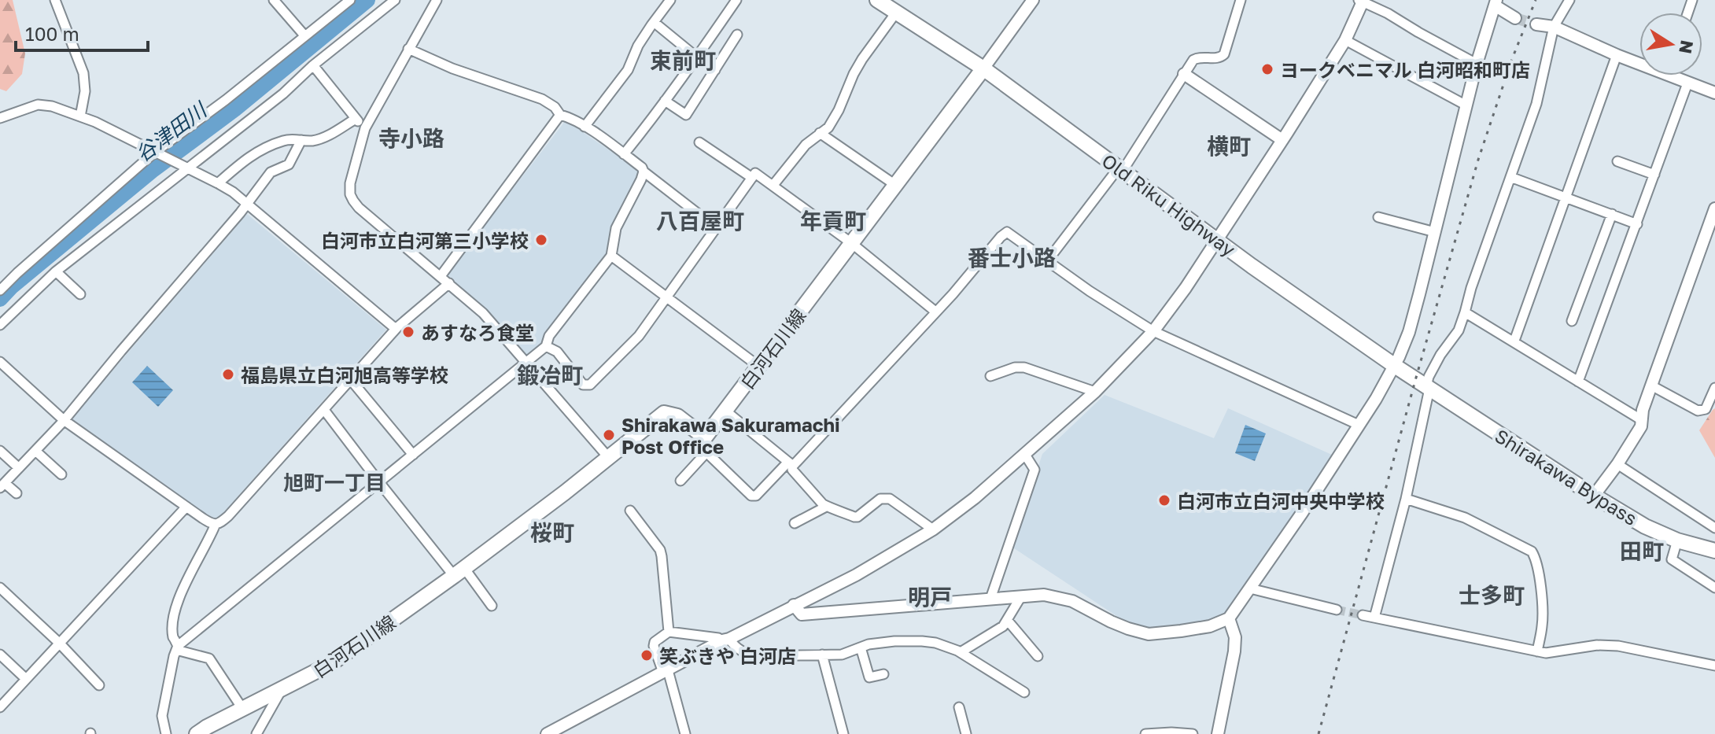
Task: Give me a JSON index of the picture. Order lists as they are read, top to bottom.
{
  "streets": {
    "main road": ["Old Riku Highway", "白河石川線", "Shirakawa Bypass"]
  },
  "crossings": [
    ["Old Riku Highway", "白河石川線"],
    ["Old Riku Highway", "Shirakawa Bypass"]
  ],
  "districts": [
    "束前町",
    "寺小路",
    "横町",
    "八百屋町",
    "年貢町",
    "番士小路",
    "鍛冶町",
    "旭町一丁目",
    "桜町",
    "田町",
    "士多町",
    "明戸"
  ],
  "water": ["谷津田川"],
  "places": [
    "ヨークベニマル 白河昭和町店",
    "白河市立白河第三小学校",
    "あすなろ食堂",
    "福島県立白河旭高等学校",
    "Shirakawa Sakuramachi Post Office",
    "白河市立白河中央中学校",
    "笑ぶきや 白河店"
  ],
  "scale_bar": "100 m",
  "north": "right"
}
